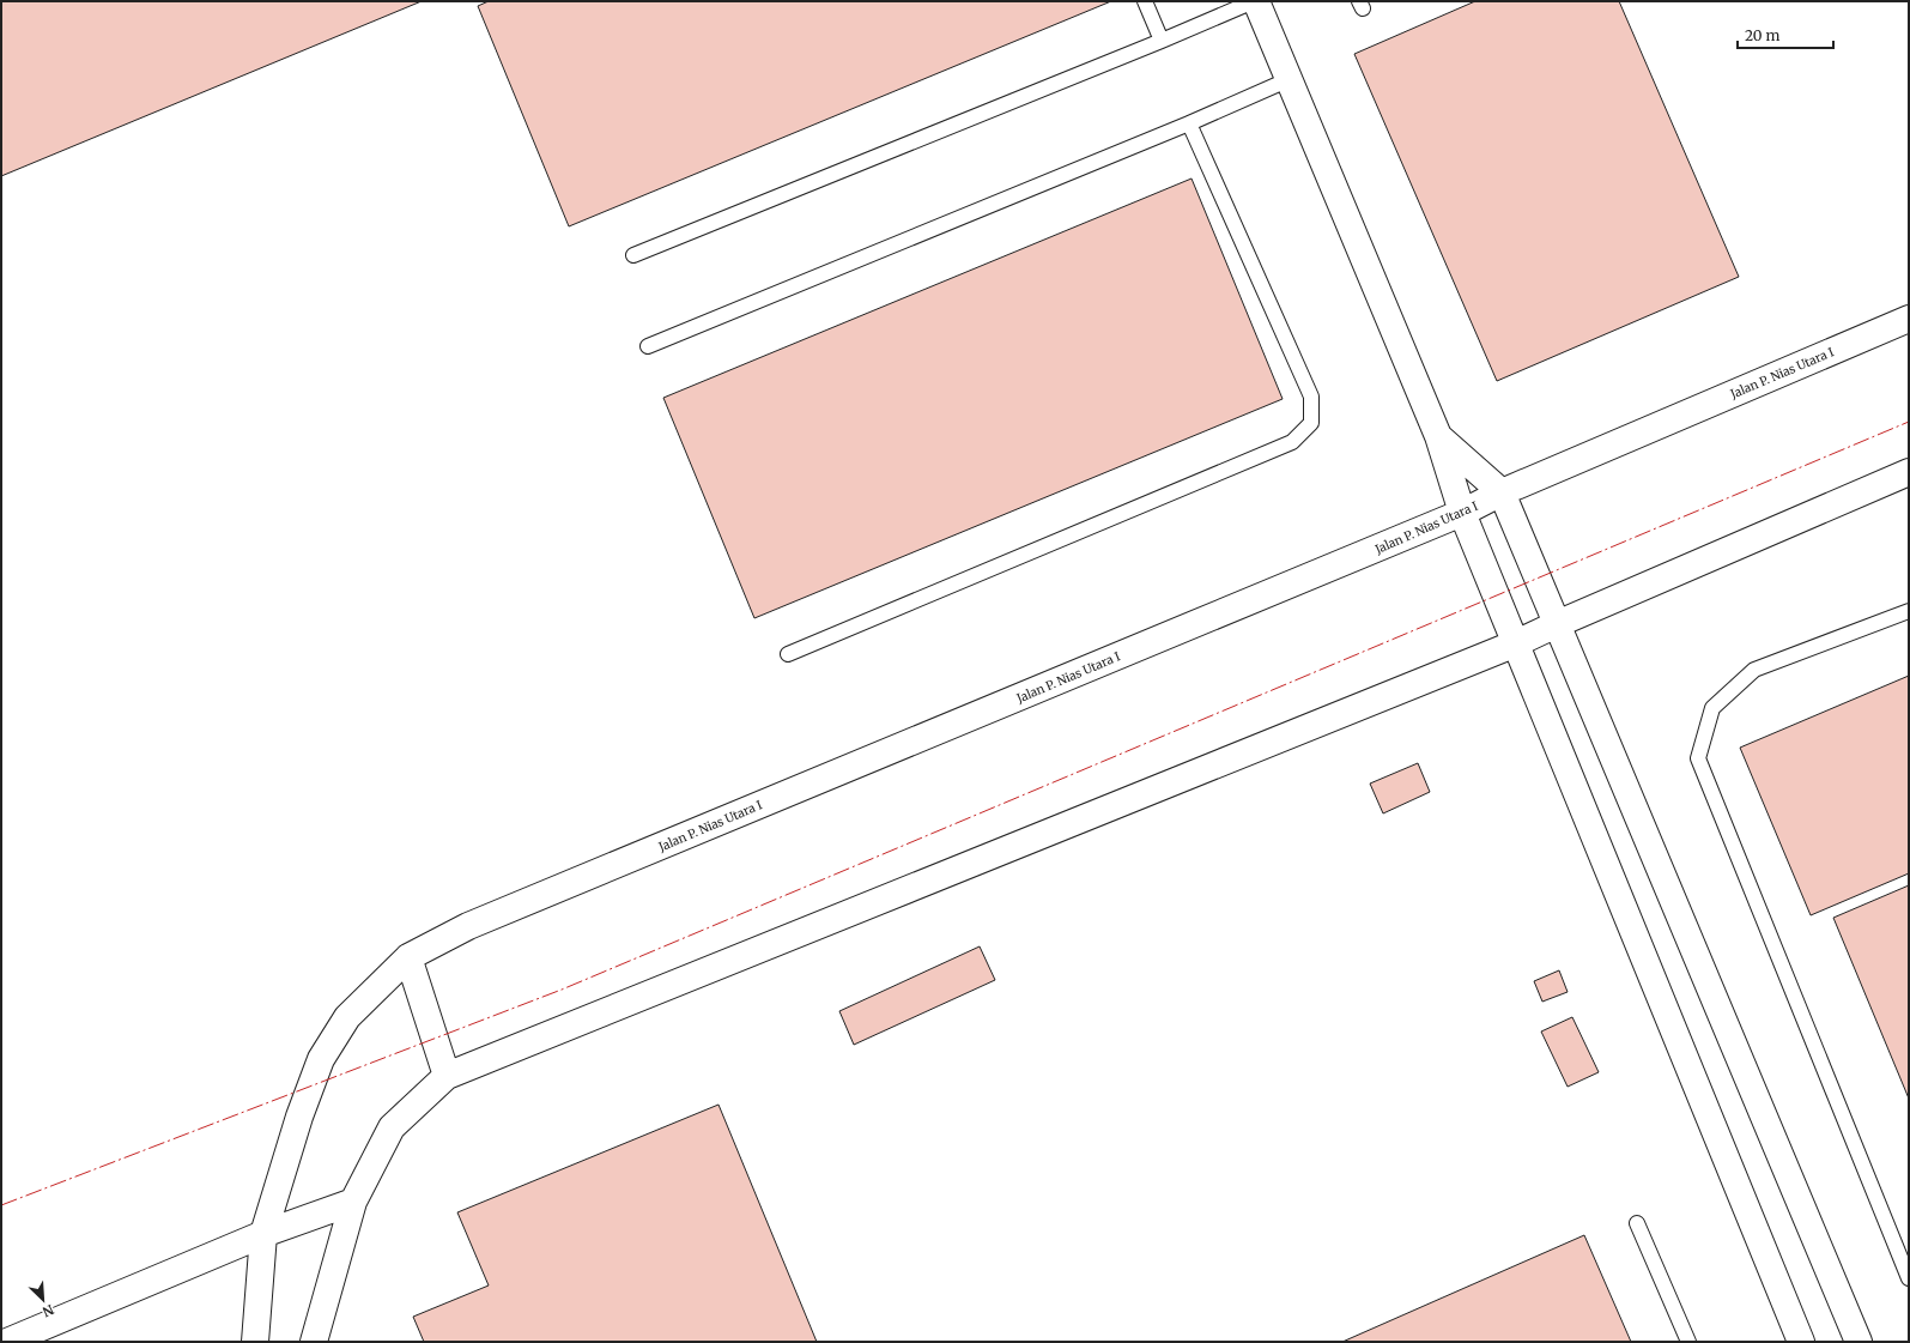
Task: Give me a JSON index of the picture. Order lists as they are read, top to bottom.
{
  "streets": {
    "street": ["Jalan P. Nias Utara I"]
  },
  "scale_bar": "20 m",
  "north": "bottom right"
}
